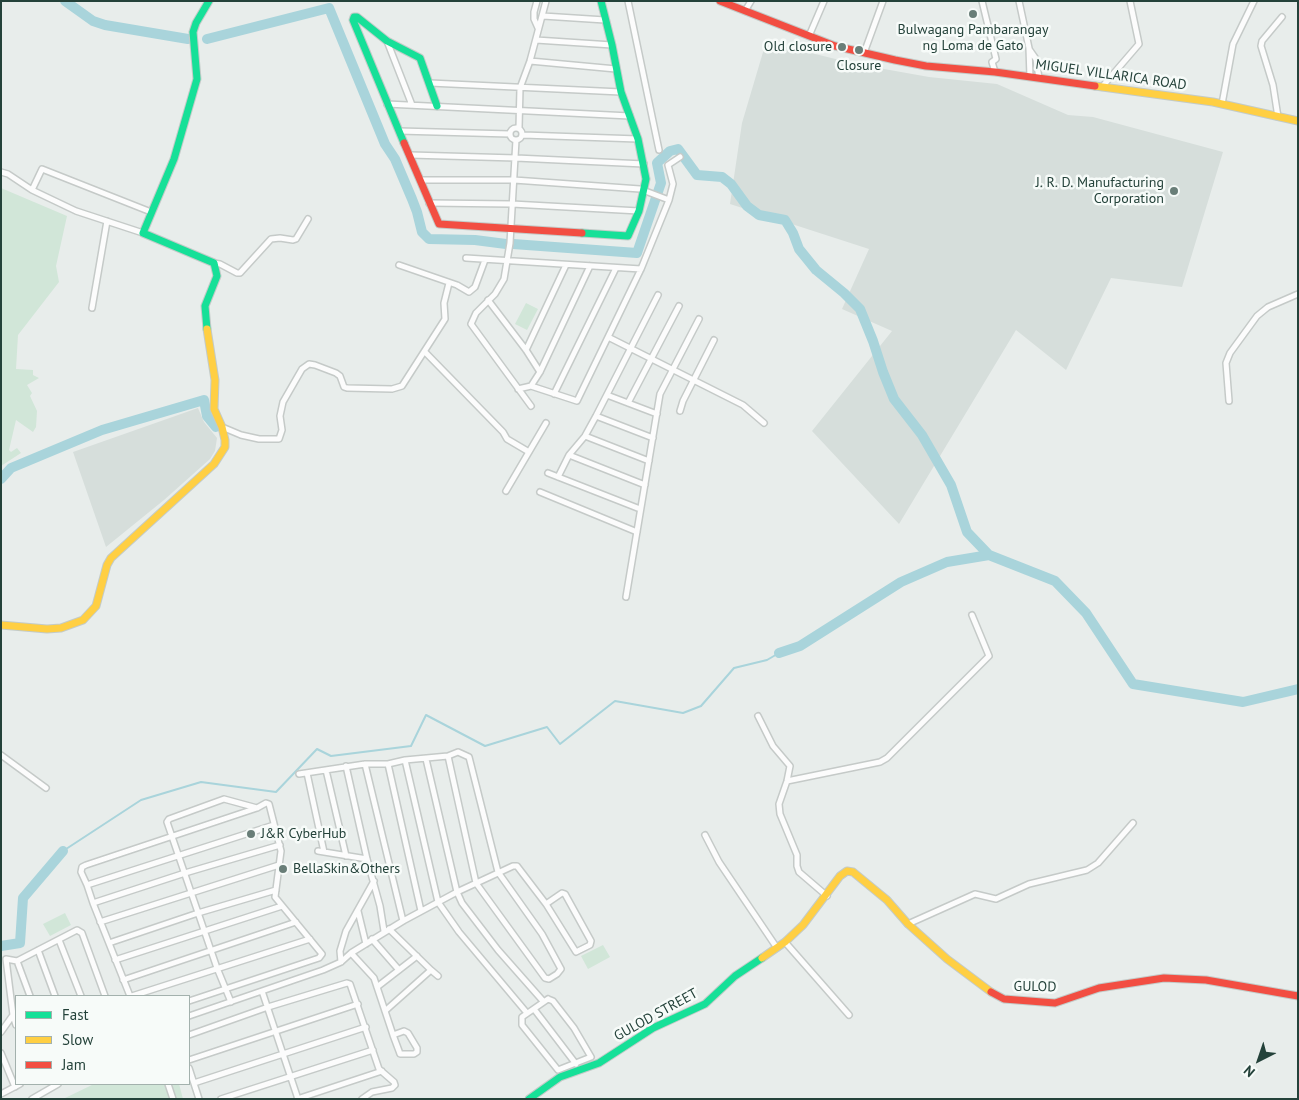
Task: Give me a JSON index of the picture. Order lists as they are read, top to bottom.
{
  "streets": {
    "street": ["MIGUEL VILLARICA ROAD", "GULOD", "GULOD STREET"]
  },
  "crossings": [
    ["GULOD", "GULOD STREET"]
  ],
  "places": [
    "Bulwagang Pambarangay ng Loma de Gato",
    "Old closure",
    "Closure",
    "J. R. D. Manufacturing Corporation",
    "J&R CyberHub",
    "BellaSkin&Others"
  ],
  "legend": ["Fast", "Slow", "Jam"],
  "north": "bottom left"
}
